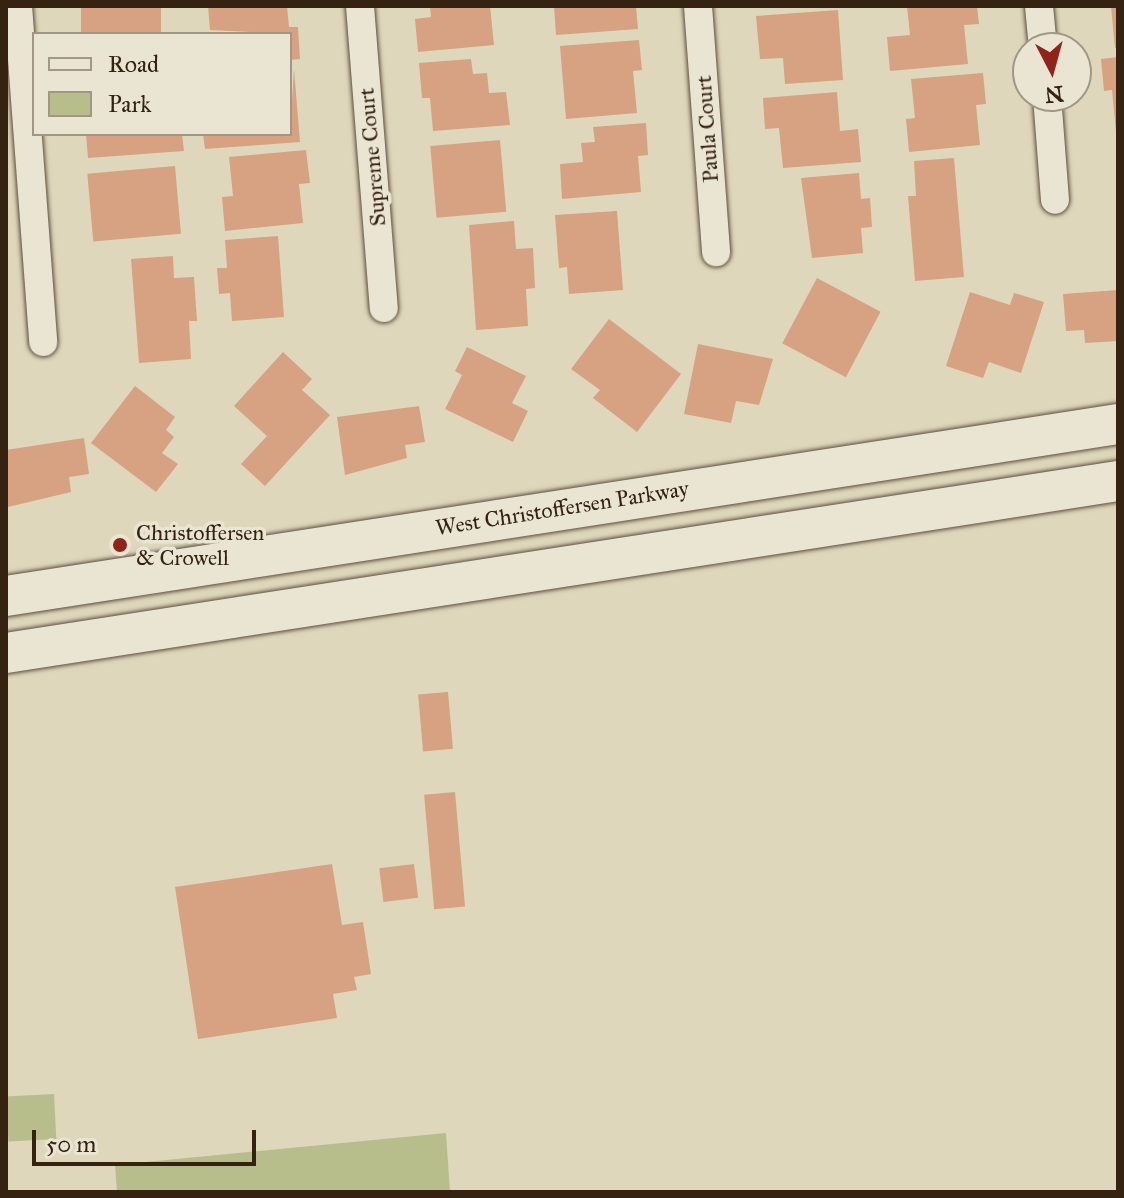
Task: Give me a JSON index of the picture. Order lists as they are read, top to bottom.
{
  "streets": {
    "street": ["Paula Court", "Supreme Court", "West Christoffersen Parkway"]
  },
  "places": ["Christoffersen & Crowell"],
  "legend": ["Road", "Park"],
  "scale_bar": "50 m",
  "north": "bottom"
}
